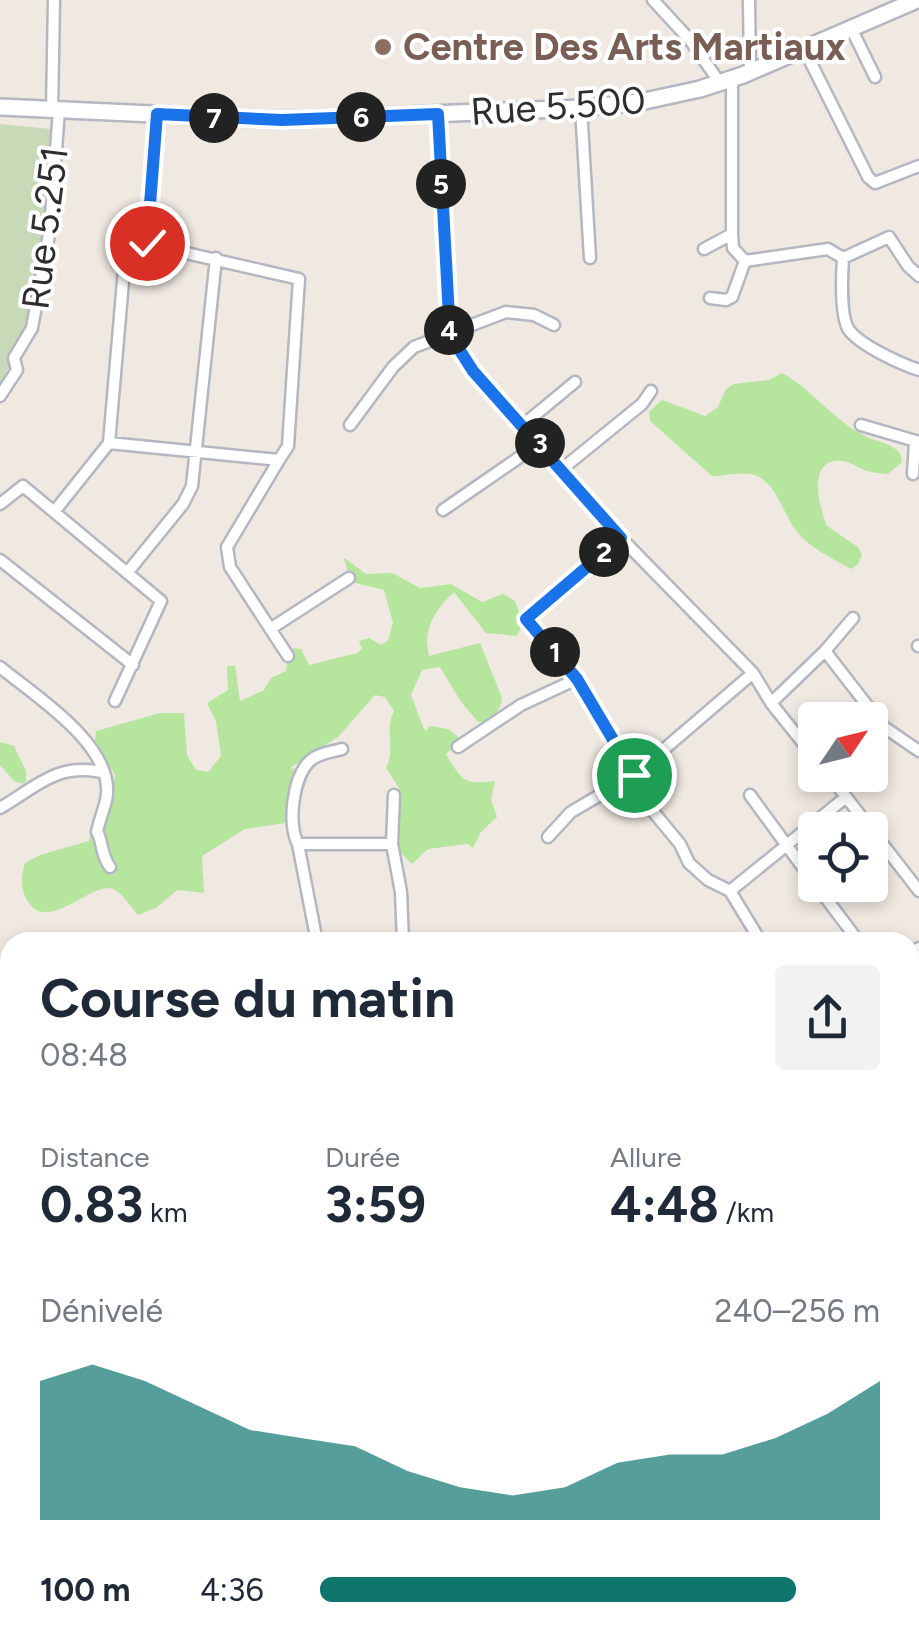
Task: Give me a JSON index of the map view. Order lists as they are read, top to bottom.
{
  "streets": {
    "main road": ["Rue 5.500"],
    "street": ["Rue 5.251"]
  },
  "crossings": [
    ["Rue 5.500", "Rue 5.251"]
  ],
  "places": ["Centre Des Arts Martiaux"],
  "north": "top right",
  "page": {
    "pins": [
      "6",
      "7",
      "5",
      "4",
      "3",
      "2",
      "1"
    ],
    "heading": ["Course du matin", "08:48"],
    "stats": [
      ["Distance", "0.83 km"],
      ["Durée", "3:59"],
      ["Allure", "4:48 /km"]
    ],
    "chart": ["Dénivelé", "240–256 m"],
    "list": [
      {
        "name": "100 m",
        "note": "4:36"
      }
    ]
  }
}
